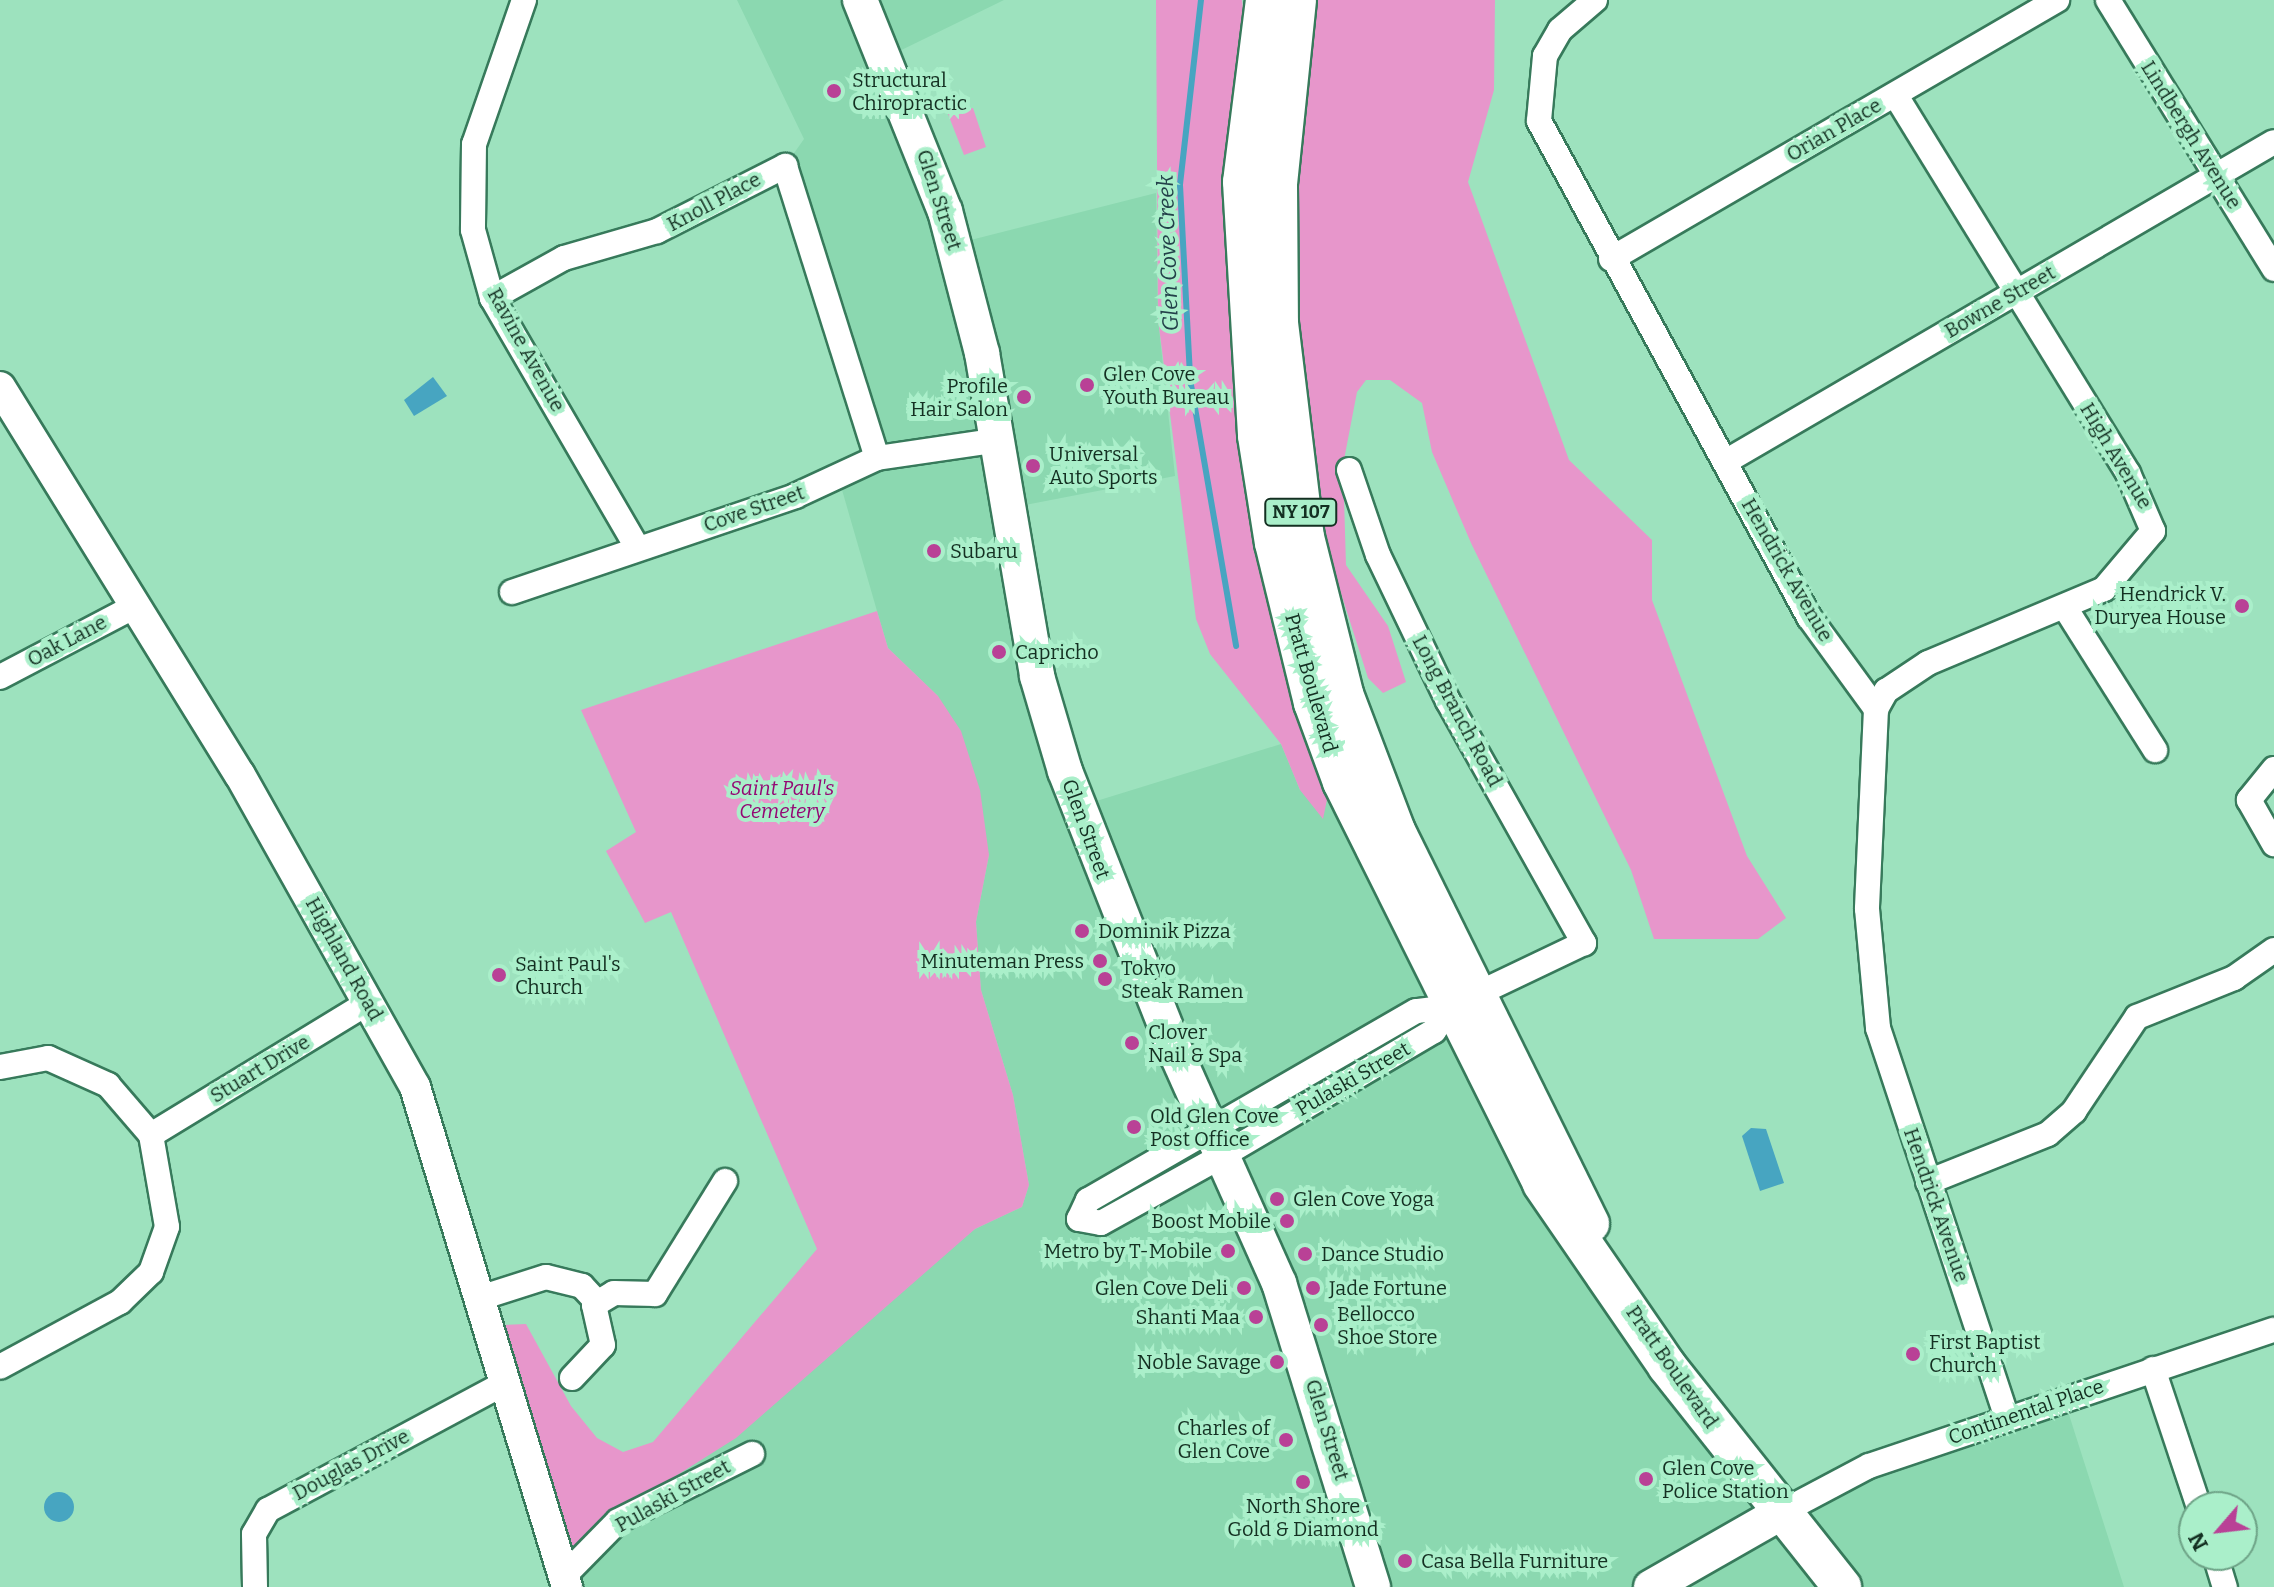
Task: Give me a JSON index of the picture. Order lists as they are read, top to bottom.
{
  "streets": {
    "main road": ["Glen Street", "NY 107", "Pratt Boulevard"],
    "street": [
      "Orian Place",
      "Lindbergh Avenue",
      "Knoll Place",
      "Bowne Street",
      "Ravine Avenue",
      "High Avenue",
      "Cove Street",
      "Hendrick Avenue",
      "Oak Lane",
      "Long Branch Road",
      "Highland Road",
      "Stuart Drive",
      "Pulaski Street",
      "Continental Place",
      "Douglas Drive"
    ]
  },
  "crossings": [
    ["Orian Place", "High Avenue"],
    ["Orian Place", "Hendrick Avenue"],
    ["Lindbergh Avenue", "Bowne Street"],
    ["Glen Street", "Cove Street"],
    ["Glen Street", "Pulaski Street"],
    ["Knoll Place", "Ravine Avenue"],
    ["Knoll Place", "Cove Street"],
    ["Bowne Street", "High Avenue"],
    ["Bowne Street", "Hendrick Avenue"],
    ["Ravine Avenue", "Cove Street"],
    ["High Avenue", "Hendrick Avenue"],
    ["Hendrick Avenue", "Continental Place"],
    ["Oak Lane", "Highland Road"],
    ["Pratt Boulevard", "Pulaski Street"],
    ["Pratt Boulevard", "Continental Place"],
    ["Long Branch Road", "Pulaski Street"],
    ["Highland Road", "Stuart Drive"],
    ["Highland Road", "Pulaski Street"],
    ["Highland Road", "Douglas Drive"]
  ],
  "water": ["Glen Cove Creek"],
  "parks": ["Saint Paul's Cemetery"],
  "places": [
    "Structural Chiropractic",
    "Glen Cove Youth Bureau",
    "Profile Hair Salon",
    "Universal Auto Sports",
    "Subaru",
    "Hendrick V. Duryea House",
    "Capricho",
    "Dominik Pizza",
    "Minuteman Press",
    "Saint Paul's Church",
    "Tokyo Steak Ramen",
    "Clover Nail & Spa",
    "Old Glen Cove Post Office",
    "Glen Cove Yoga",
    "Boost Mobile",
    "Metro by T-Mobile",
    "Dance Studio",
    "Glen Cove Deli",
    "Jade Fortune",
    "Shanti Maa",
    "Bellocco Shoe Store",
    "First Baptist Church",
    "Noble Savage",
    "Charles of Glen Cove",
    "Glen Cove Police Station",
    "North Shore Gold & Diamond",
    "Casa Bella Furniture"
  ],
  "north": "bottom left"
}
